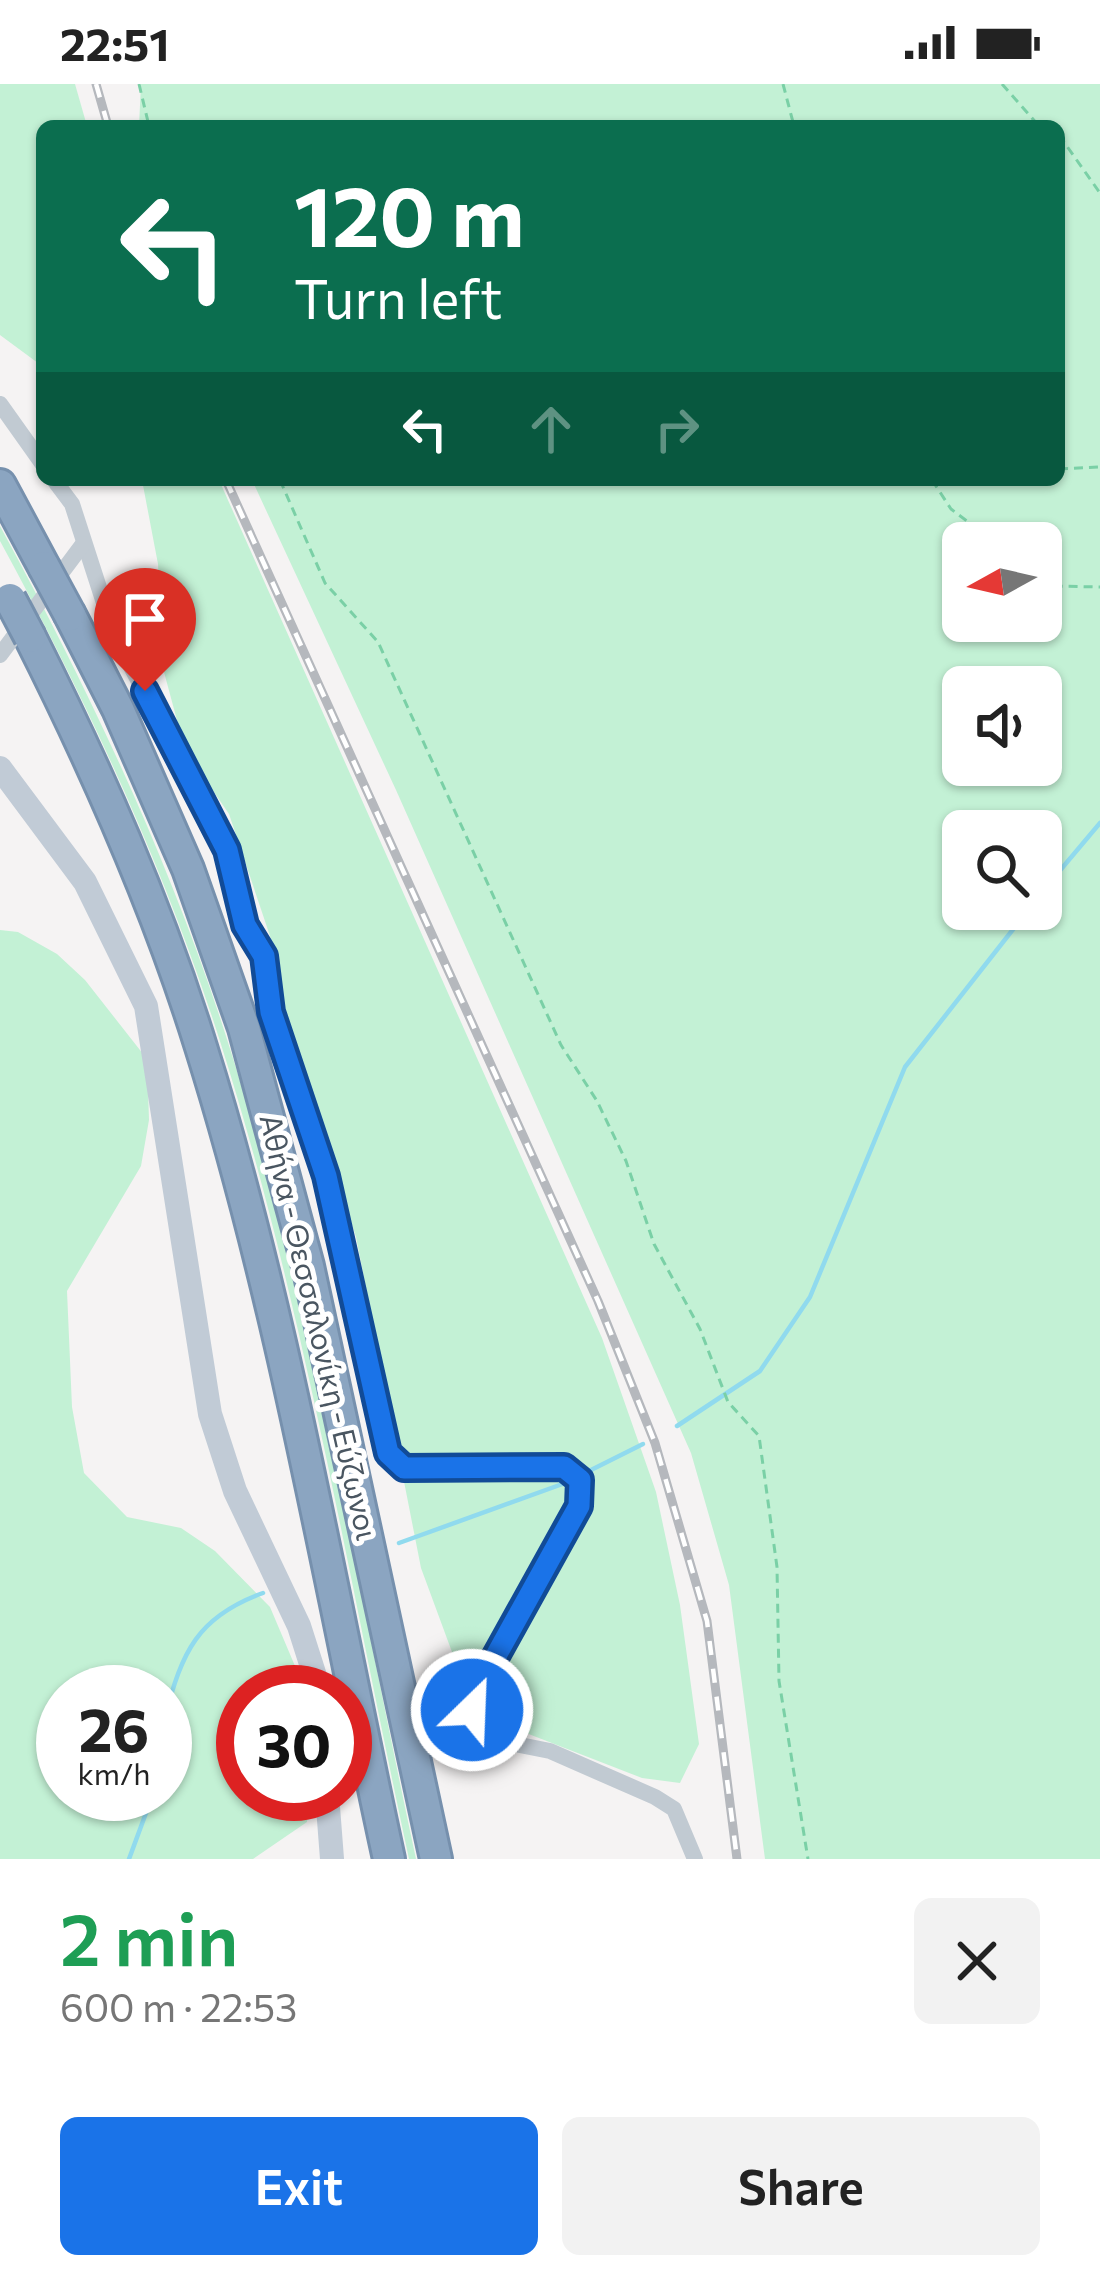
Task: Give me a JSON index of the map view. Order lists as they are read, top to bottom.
{
  "streets": {
    "highway": ["Αθήνα - Θεσσαλονίκη - Εύζωνοι"]
  },
  "north": "left",
  "page": {
    "status": "22:51",
    "turn": ["120 m", "Turn left"],
    "speed": "26 km/h",
    "limit": "30",
    "heading": ["2 min", "600 m · 22:53"],
    "buttons": ["Exit", "Share"]
  }
}
